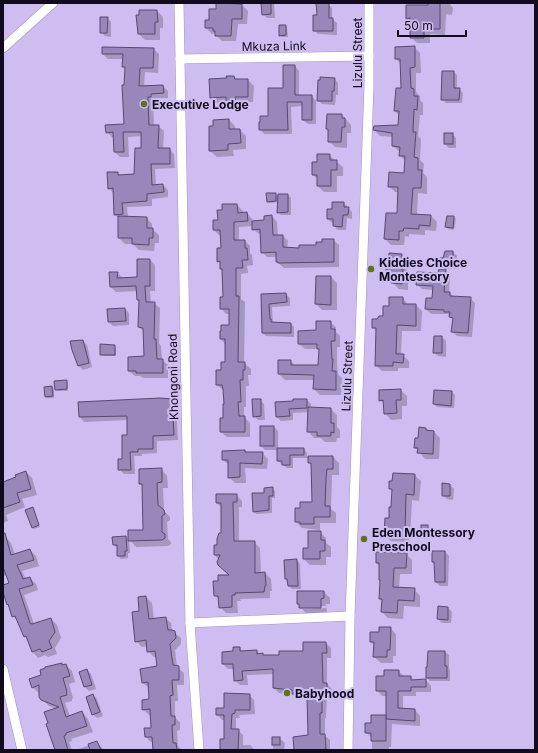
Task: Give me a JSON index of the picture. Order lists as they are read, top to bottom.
{
  "streets": {
    "street": ["Mkuza Link", "Lizulu Street", "Khongoni Road"]
  },
  "crossings": [
    ["Mkuza Link", "Lizulu Street"],
    ["Mkuza Link", "Khongoni Road"]
  ],
  "places": [
    "Executive Lodge",
    "Kiddies Choice Montessory",
    "Eden Montessory Preschool",
    "Babyhood"
  ],
  "scale_bar": "50 m"
}
